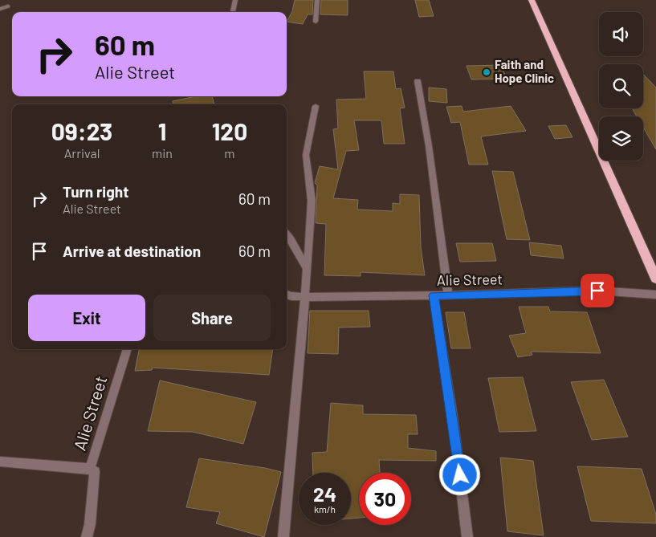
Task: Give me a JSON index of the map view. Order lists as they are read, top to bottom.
{
  "streets": {
    "street": ["Alie Street"]
  },
  "places": ["Faith and Hope Clinic"],
  "page": {
    "turn": ["60 m", "Alie Street"],
    "eta": [
      "09:23",
      "Arrival",
      "1",
      "min",
      "120",
      "m"
    ],
    "list": [
      {
        "name": "Turn right",
        "note": "Alie Street",
        "value": "60 m"
      },
      {
        "name": "Arrive at destination",
        "value": "60 m"
      }
    ],
    "buttons": ["Exit", "Share"],
    "speed": "24 km/h",
    "limit": "30"
  }
}
